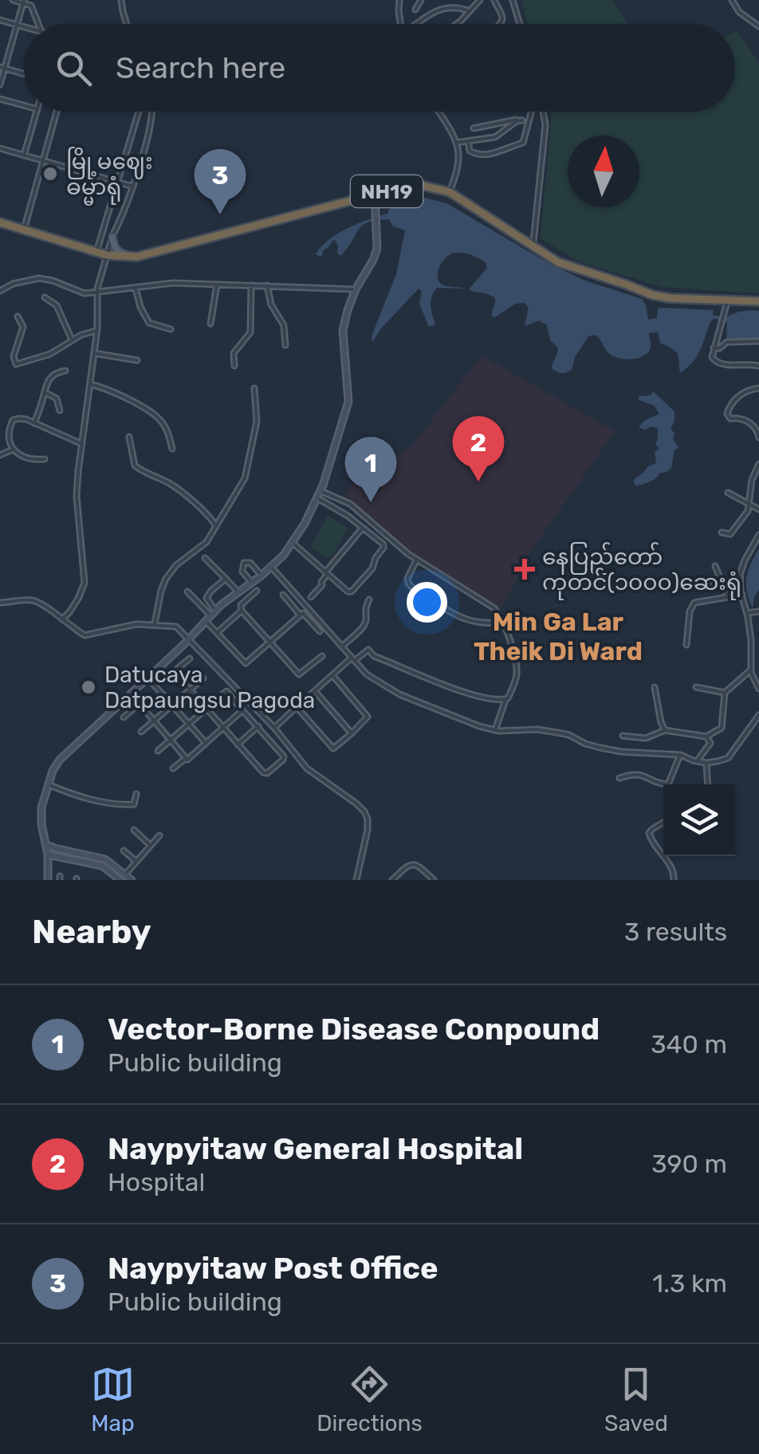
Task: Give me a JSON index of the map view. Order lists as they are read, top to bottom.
{
  "streets": {
    "highway": ["NH19"]
  },
  "districts": ["Min Ga Lar Theik Di Ward"],
  "places": {
    "other": ["မြို့မဈေး ဓမ္မာရုံ", "Datucaya Datpaungsu Pagoda"],
    "health": ["နေပြည်တော် ကုတင်(၁၀၀၀)ဆေးရုံ"]
  },
  "north": "top",
  "page": {
    "search": "Search here",
    "pins": ["3", "2", "1"],
    "heading": ["Nearby", "3 results"],
    "list": [
      {
        "mark": "1",
        "name": "Vector-Borne Disease Conpound",
        "note": "Public building",
        "value": "340 m"
      },
      {
        "mark": "2",
        "name": "Naypyitaw General Hospital",
        "note": "Hospital",
        "value": "390 m"
      },
      {
        "mark": "3",
        "name": "Naypyitaw Post Office",
        "note": "Public building",
        "value": "1.3 km"
      }
    ],
    "nav": ["Map", "Directions", "Saved"]
  }
}
